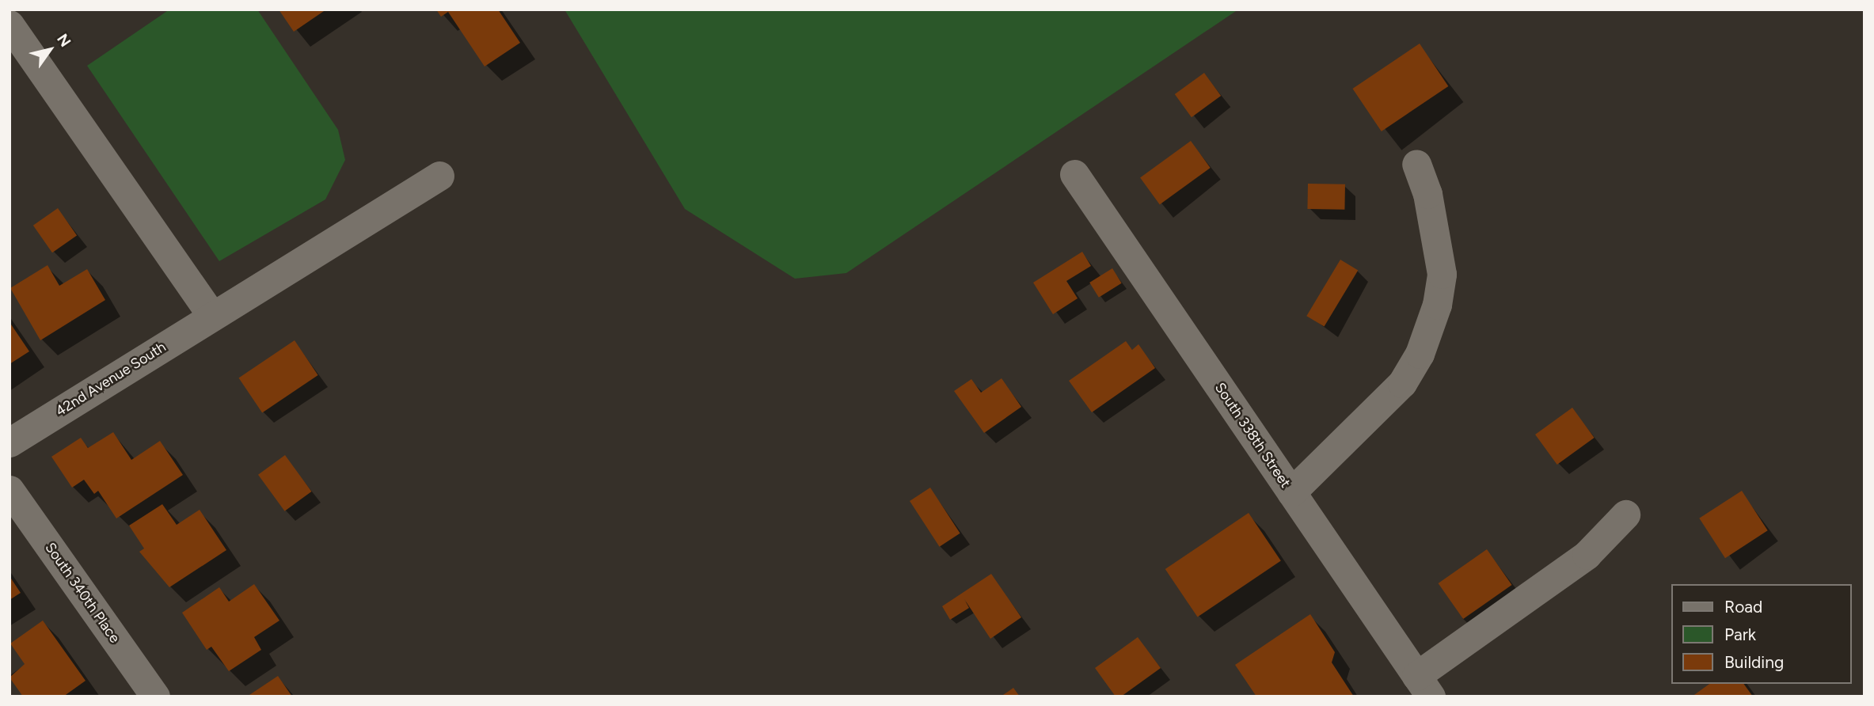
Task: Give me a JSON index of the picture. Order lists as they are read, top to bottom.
{
  "streets": {
    "street": ["42nd Avenue South", "South 338th Street", "South 340th Place"]
  },
  "legend": ["Road", "Park", "Building"],
  "north": "top right"
}
